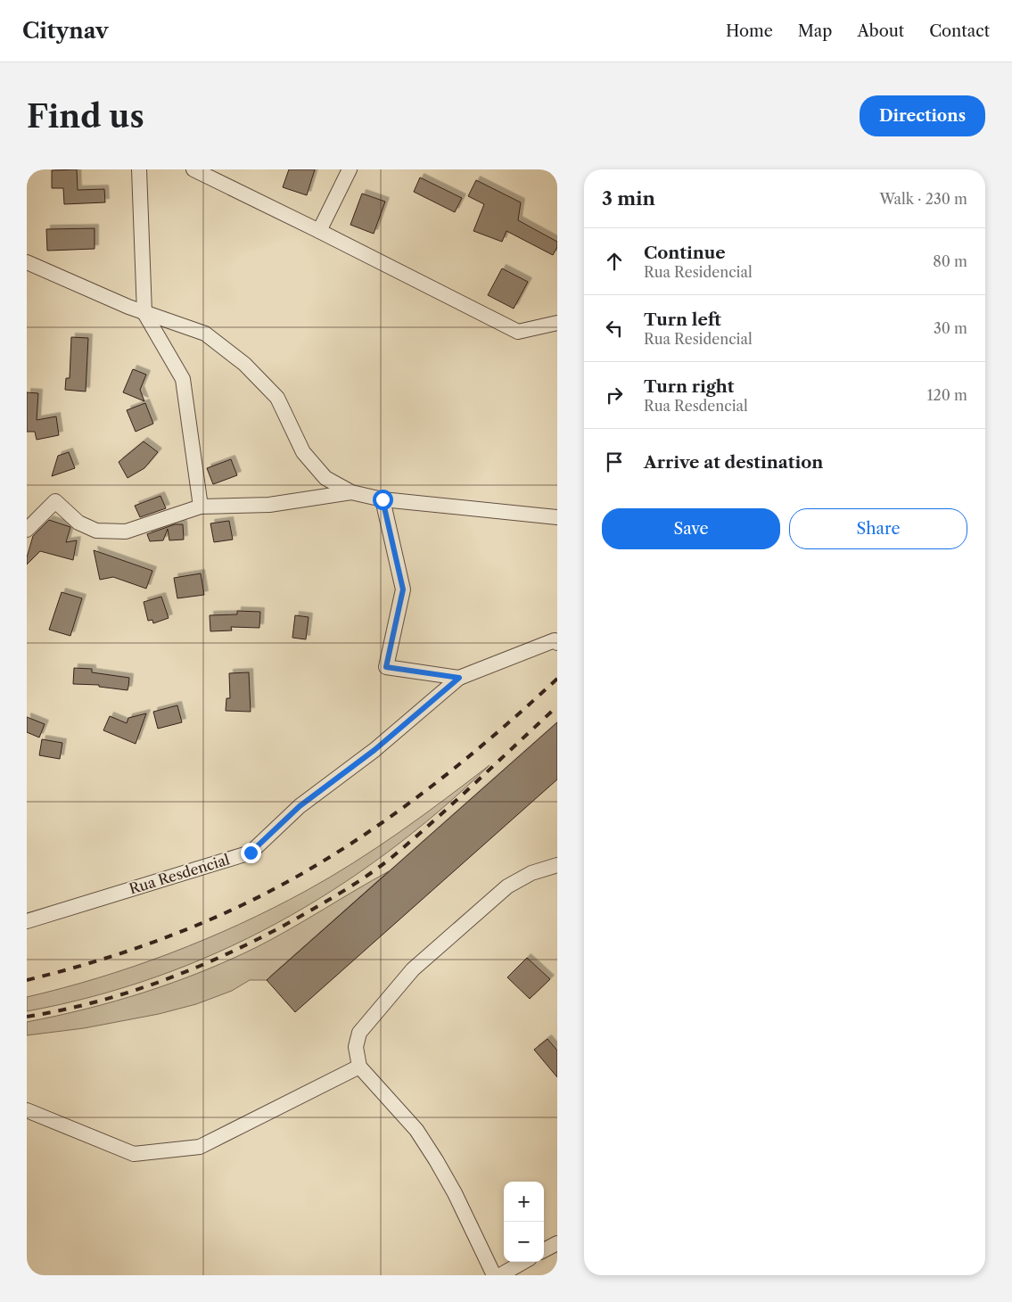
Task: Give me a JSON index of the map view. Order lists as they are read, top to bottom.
{
  "streets": {
    "street": ["Rua Resdencial"]
  },
  "page": {
    "header": "Citynav",
    "nav": [
      "Home",
      "Map",
      "About",
      "Contact"
    ],
    "buttons": [
      "Directions",
      ["Save", "Share"]
    ],
    "title": "Find us",
    "heading": ["3 min", "Walk · 230 m"],
    "list": [
      ["Continue", "Rua Residencial", "80 m"],
      ["Turn left", "Rua Residencial", "30 m"],
      ["Turn right", "Rua Resdencial", "120 m"],
      "Arrive at destination"
    ],
    "map_buttons": ["+", "−"]
  }
}
